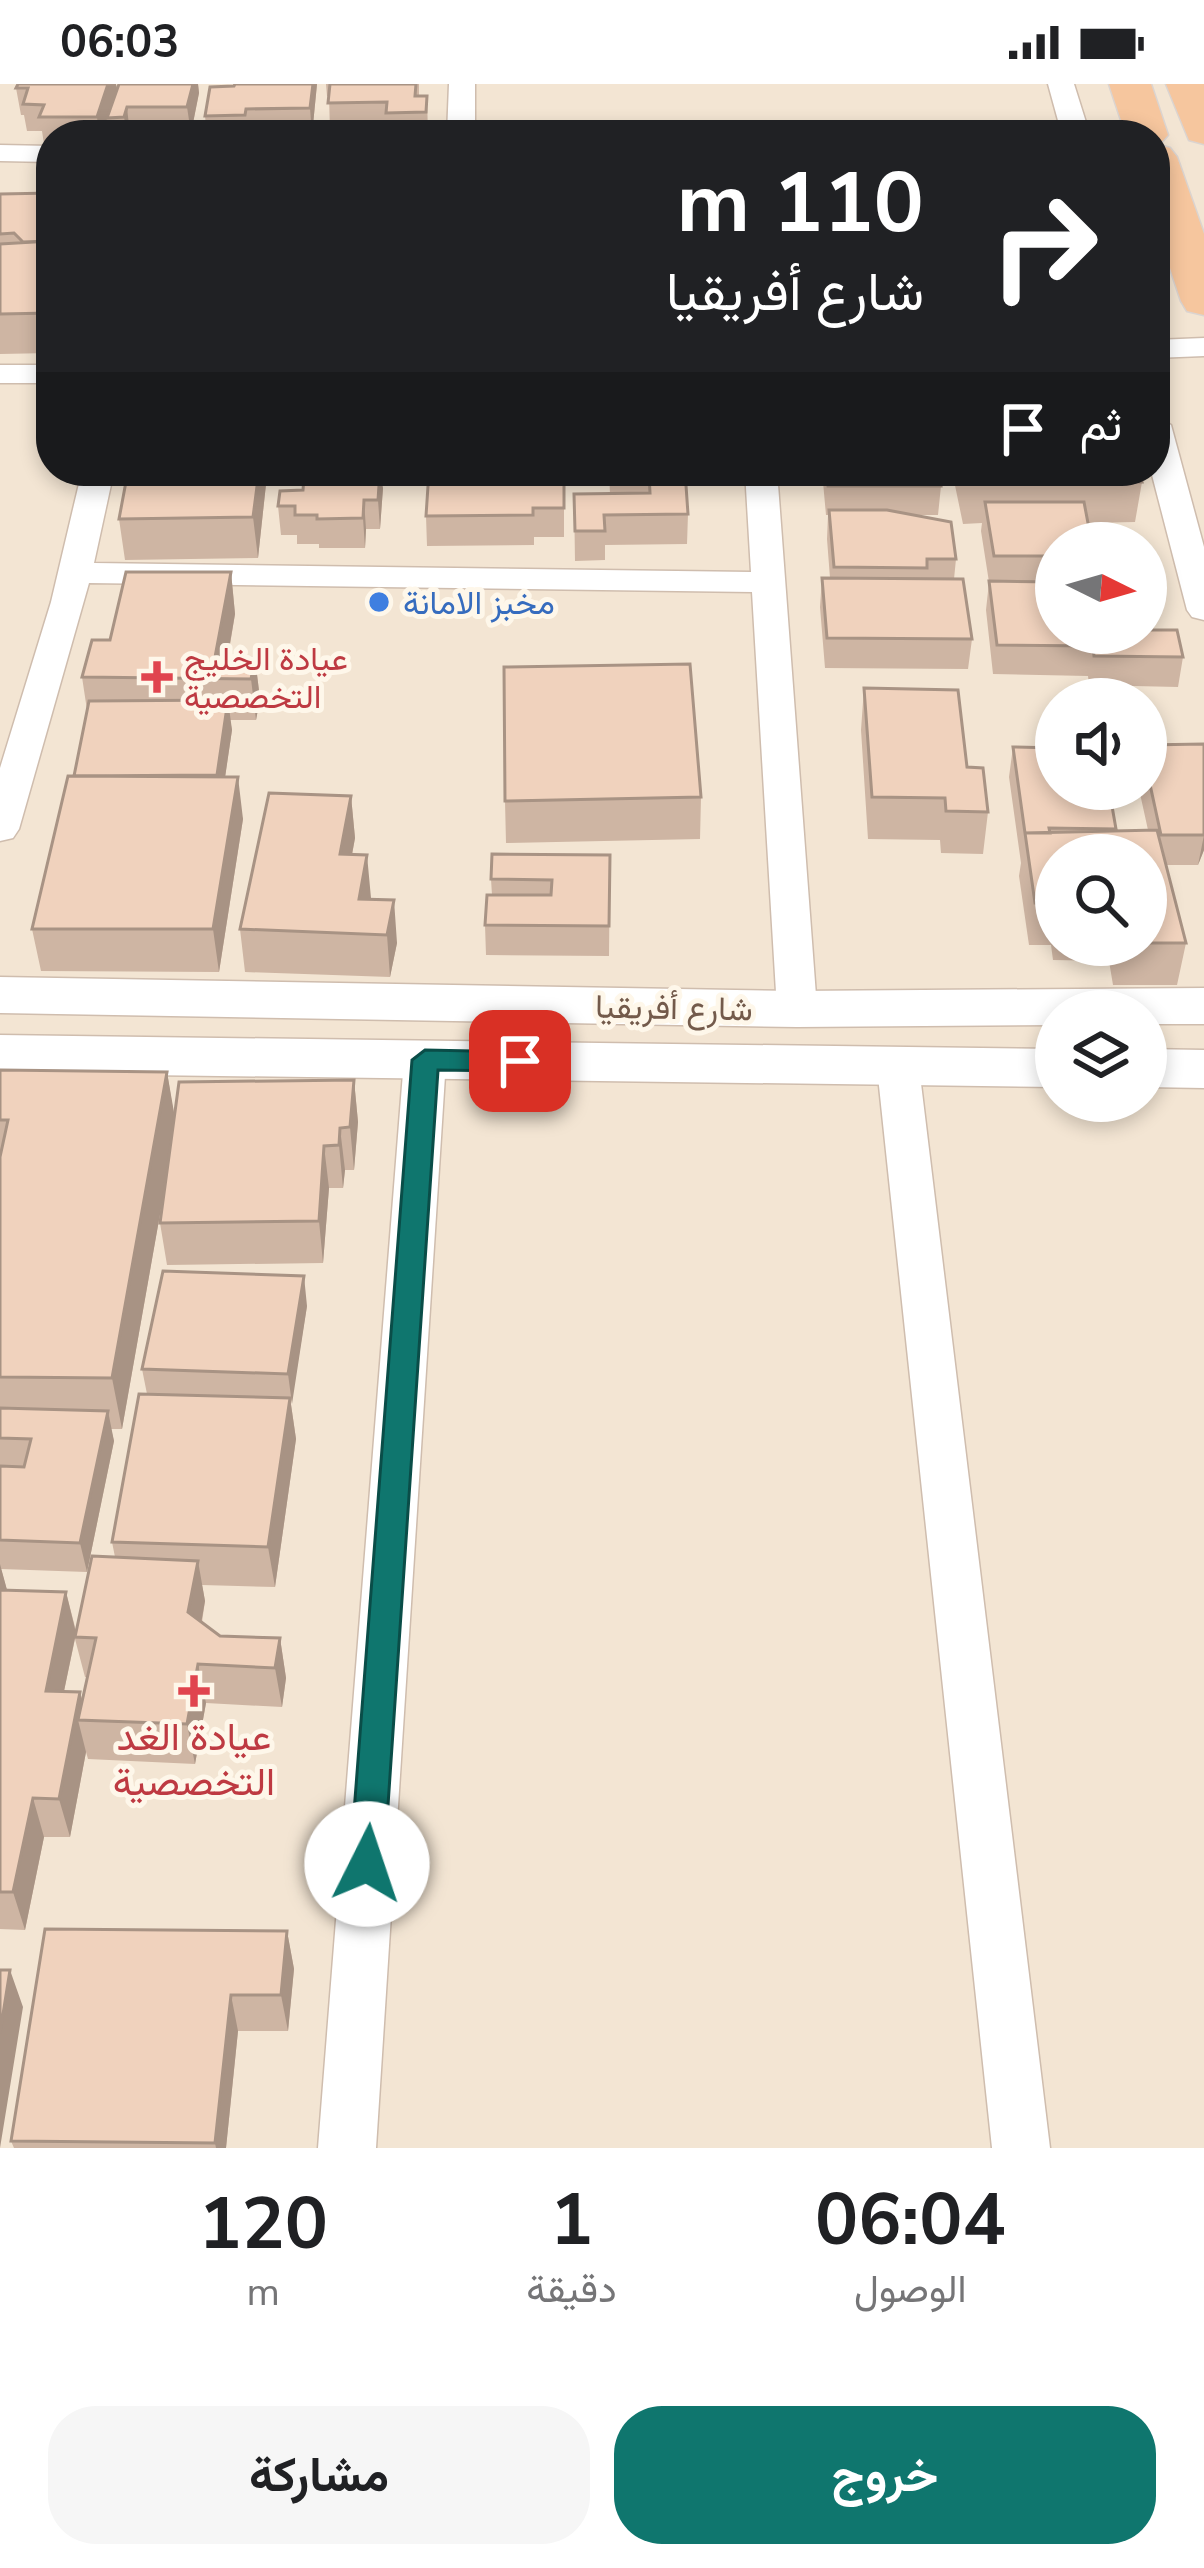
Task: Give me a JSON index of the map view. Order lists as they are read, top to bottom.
{
  "streets": {
    "street": ["شارع أفريقيا"]
  },
  "places": {
    "other": ["مخبز الامانة"],
    "health": ["عيادة الخليج التخصصية", "عيادة الغد التخصصية"]
  },
  "north": "right",
  "page": {
    "status": "06:03",
    "turn": ["110 m", "شارع أفريقيا"],
    "then": "ثم",
    "eta": [
      "06:04",
      "الوصول",
      "1",
      "دقيقة",
      "120",
      "m"
    ],
    "buttons": ["خروج", "مشاركة"]
  }
}
